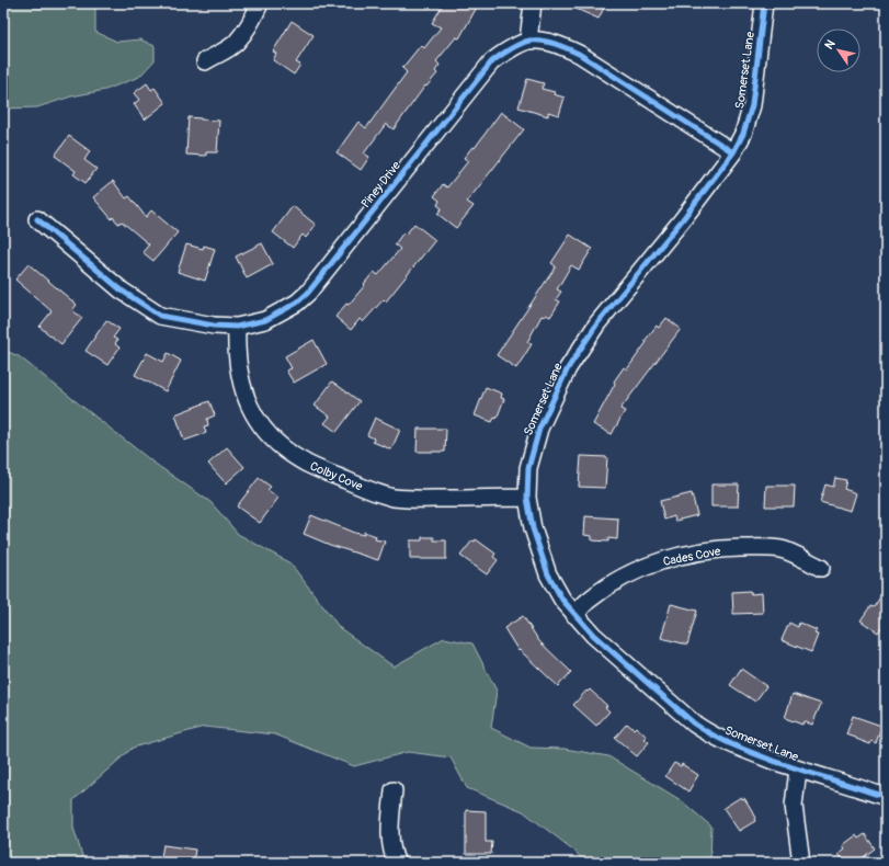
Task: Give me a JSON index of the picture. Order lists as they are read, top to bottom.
{
  "streets": {
    "street": [
      "Somerset Lane",
      "Piney Drive",
      "Colby Cove",
      "Cades Cove"
    ]
  },
  "crossings": [
    ["Somerset Lane", "Colby Cove"],
    ["Somerset Lane", "Cades Cove"],
    ["Piney Drive", "Colby Cove"]
  ],
  "north": "top left"
}
